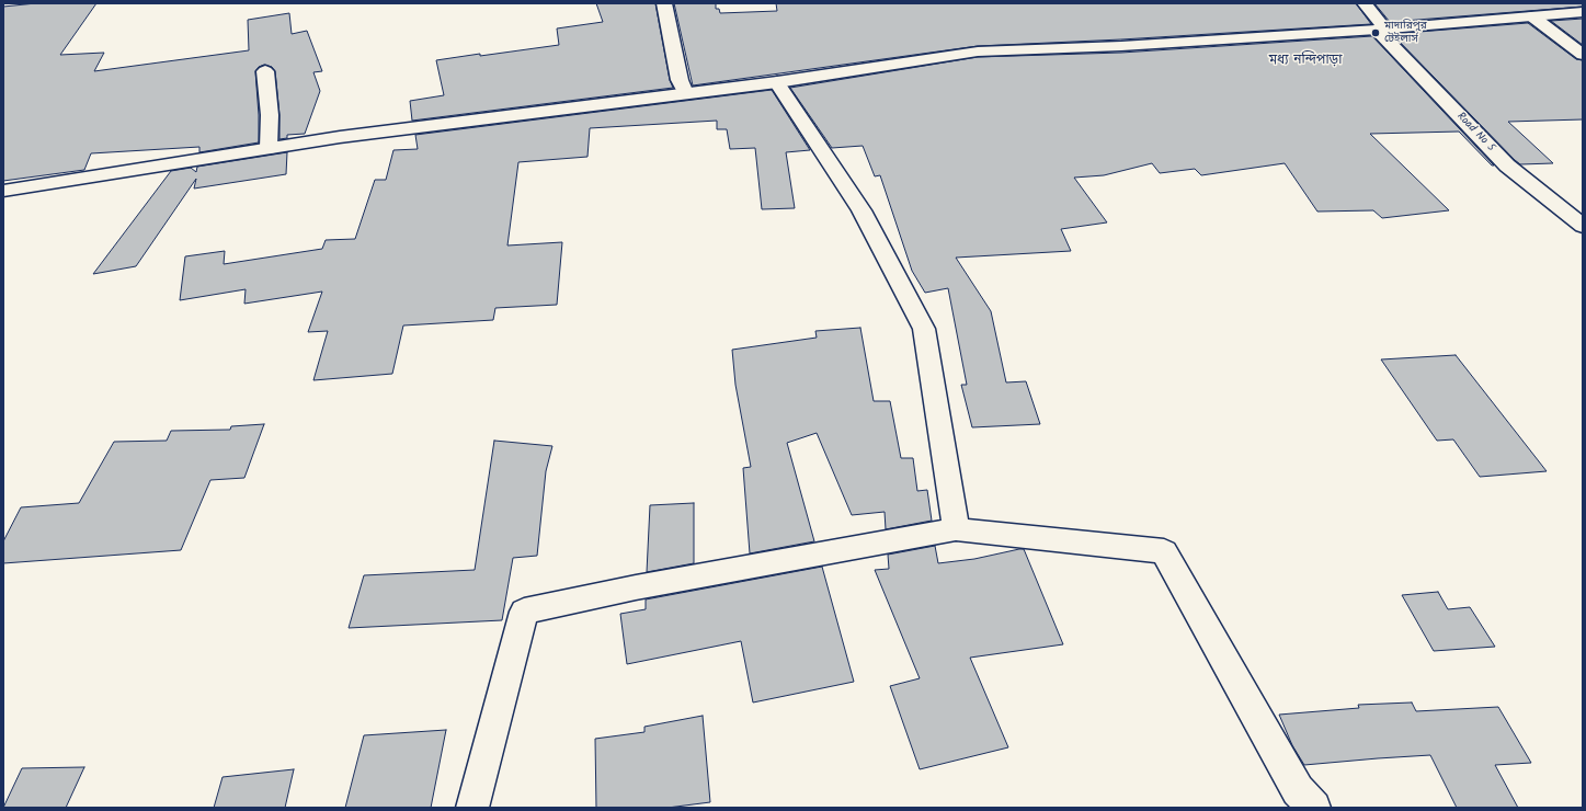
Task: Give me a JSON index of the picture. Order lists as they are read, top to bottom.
{
  "streets": {
    "street": ["Road No 5"]
  },
  "districts": ["মধ্য নন্দিপাড়া"],
  "places": ["মাদারিপুর টেইলার্স"]
}
